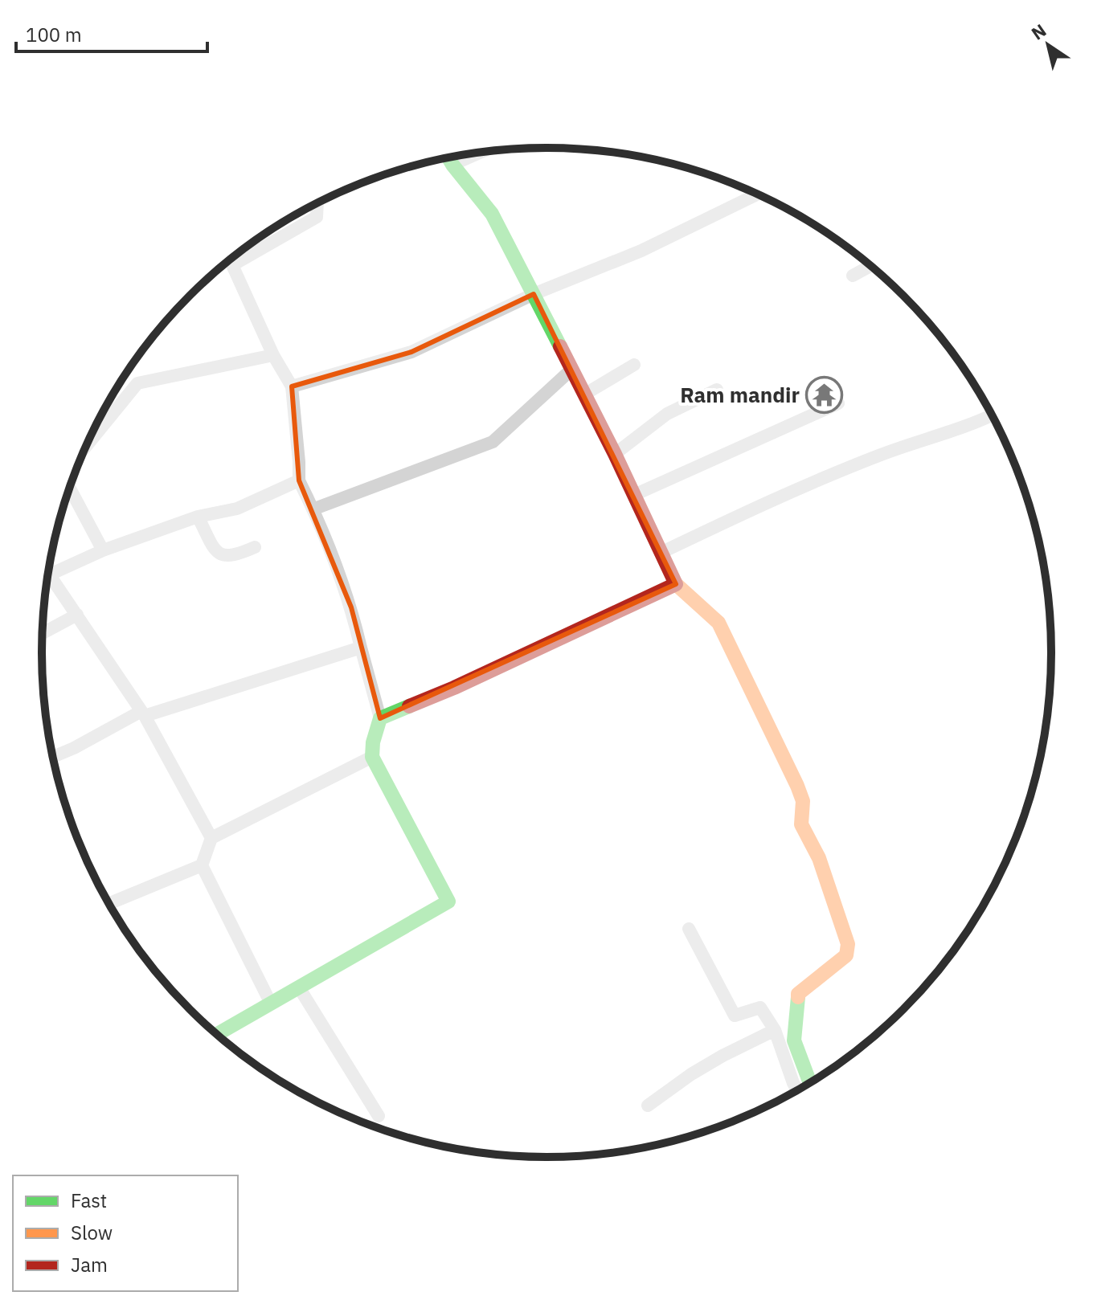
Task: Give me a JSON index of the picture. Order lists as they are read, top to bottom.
{
  "places": {
    "temple": ["Ram mandir"]
  },
  "legend": ["Fast", "Slow", "Jam"],
  "scale_bar": "100 m",
  "north": "top left"
}
